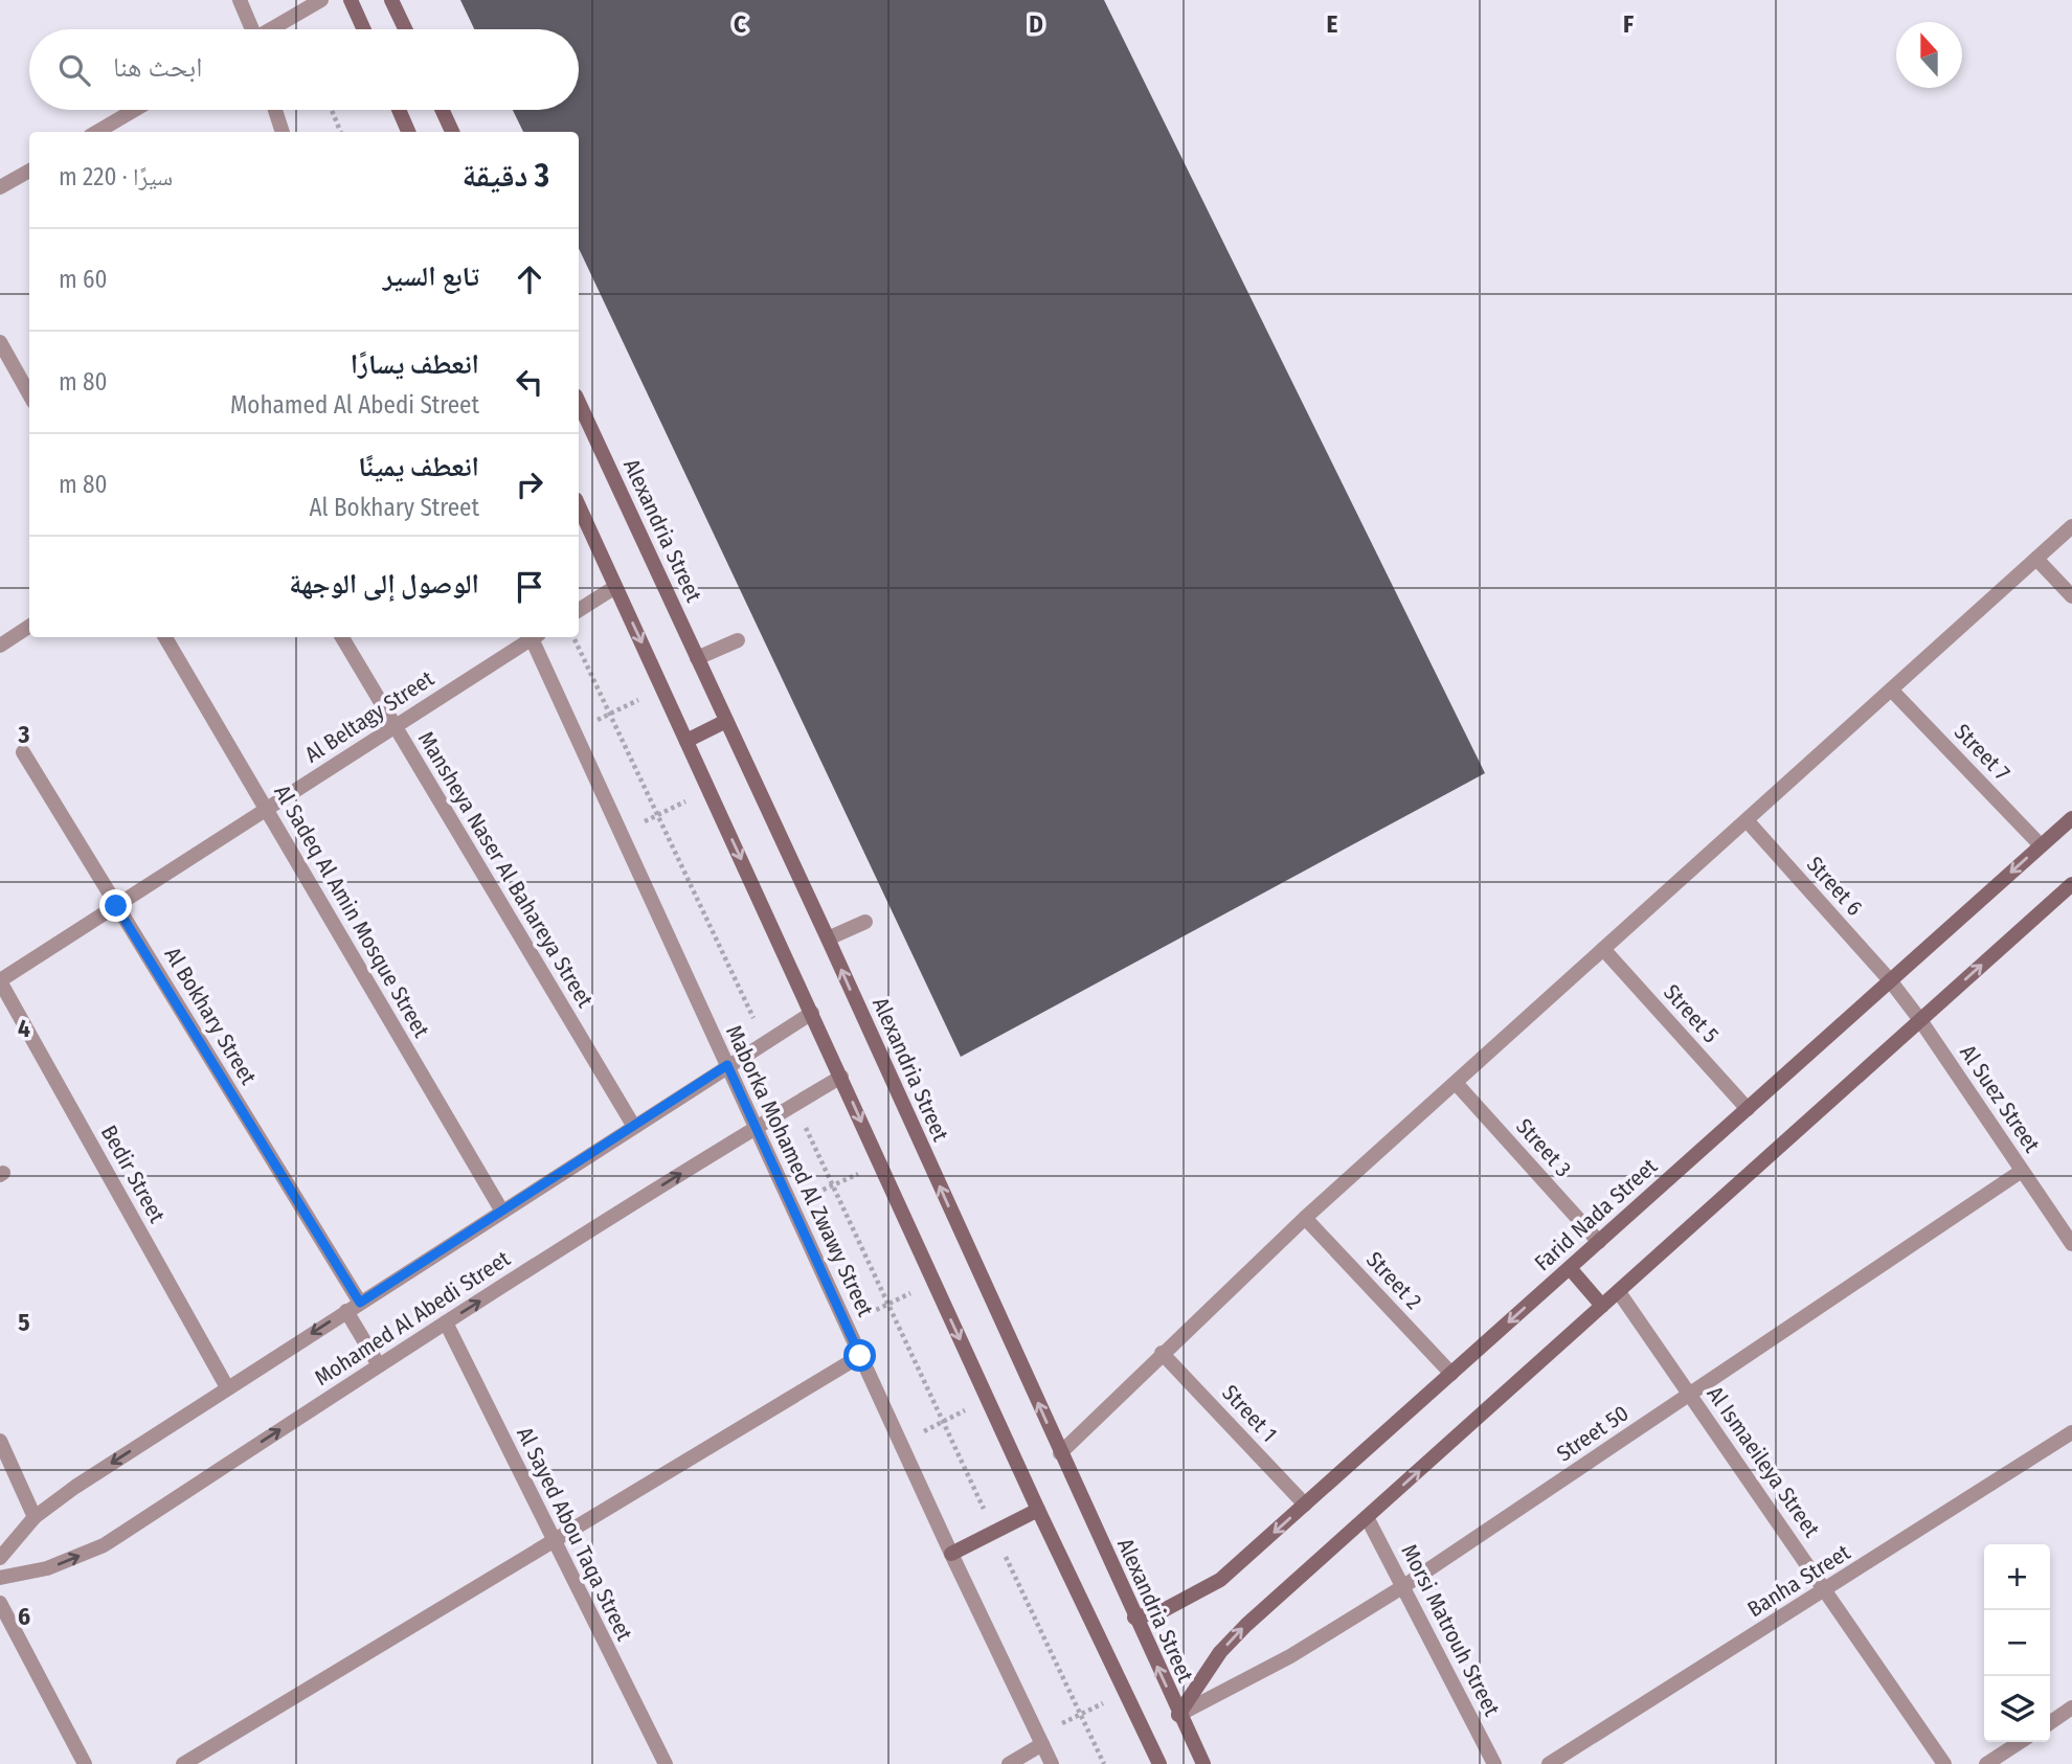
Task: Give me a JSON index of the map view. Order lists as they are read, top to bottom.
{
  "streets": {
    "street": [
      "Alexandria Street",
      "Al Beltagy Street",
      "Street 7",
      "Mansheya Naser Al Bahareya Street",
      "Street 6",
      "Al Sadeq Al Amin Mosque Street",
      "Street 5",
      "Al Bokhary Street",
      "Al Suez Street",
      "Street 3",
      "Maborka Mohamed Al Zwawy Street",
      "Bedir Street",
      "Farid Nada Street",
      "Street 2",
      "Mohamed Al Abedi Street",
      "Street 1",
      "Street 50",
      "Al Ismaeileya Street",
      "Al Sayed Abou Taqa Street",
      "Banha Street",
      "Morsi Matrouh Street"
    ]
  },
  "crossings": [
    ["Alexandria Street", "Farid Nada Street"],
    ["Alexandria Street", "Street 50"],
    ["Al Beltagy Street", "Mansheya Naser Al Bahareya Street"],
    ["Al Beltagy Street", "Al Sadeq Al Amin Mosque Street"],
    ["Al Beltagy Street", "Al Bokhary Street"],
    ["Al Beltagy Street", "Bedir Street"],
    ["Street 7", "Farid Nada Street"],
    ["Mansheya Naser Al Bahareya Street", "Mohamed Al Abedi Street"],
    ["Street 6", "Al Suez Street"],
    ["Street 6", "Farid Nada Street"],
    ["Al Sadeq Al Amin Mosque Street", "Mohamed Al Abedi Street"],
    ["Street 5", "Farid Nada Street"],
    ["Al Bokhary Street", "Mohamed Al Abedi Street"],
    ["Al Suez Street", "Farid Nada Street"],
    ["Al Suez Street", "Street 50"],
    ["Street 3", "Farid Nada Street"],
    ["Maborka Mohamed Al Zwawy Street", "Mohamed Al Abedi Street"],
    ["Bedir Street", "Mohamed Al Abedi Street"],
    ["Farid Nada Street", "Street 2"],
    ["Farid Nada Street", "Street 1"],
    ["Mohamed Al Abedi Street", "Al Sayed Abou Taqa Street"],
    ["Street 50", "Al Ismaeileya Street"],
    ["Street 50", "Morsi Matrouh Street"],
    ["Al Ismaeileya Street", "Banha Street"]
  ],
  "north": "top",
  "page": {
    "search": "ابحث هنا",
    "heading": ["3 دقيقة", "سيرًا · 220 m"],
    "list": [
      ["تابع السير", "60 m"],
      ["انعطف يسارًا", "Mohamed Al Abedi Street", "80 m"],
      ["انعطف يمينًا", "Al Bokhary Street", "80 m"],
      "الوصول إلى الوجهة"
    ],
    "map_buttons": ["+", "−"]
  },
  "grid": {
    "columns": [
      "C",
      "D",
      "E",
      "F"
    ],
    "rows": [
      "3",
      "4",
      "5",
      "6"
    ]
  }
}
